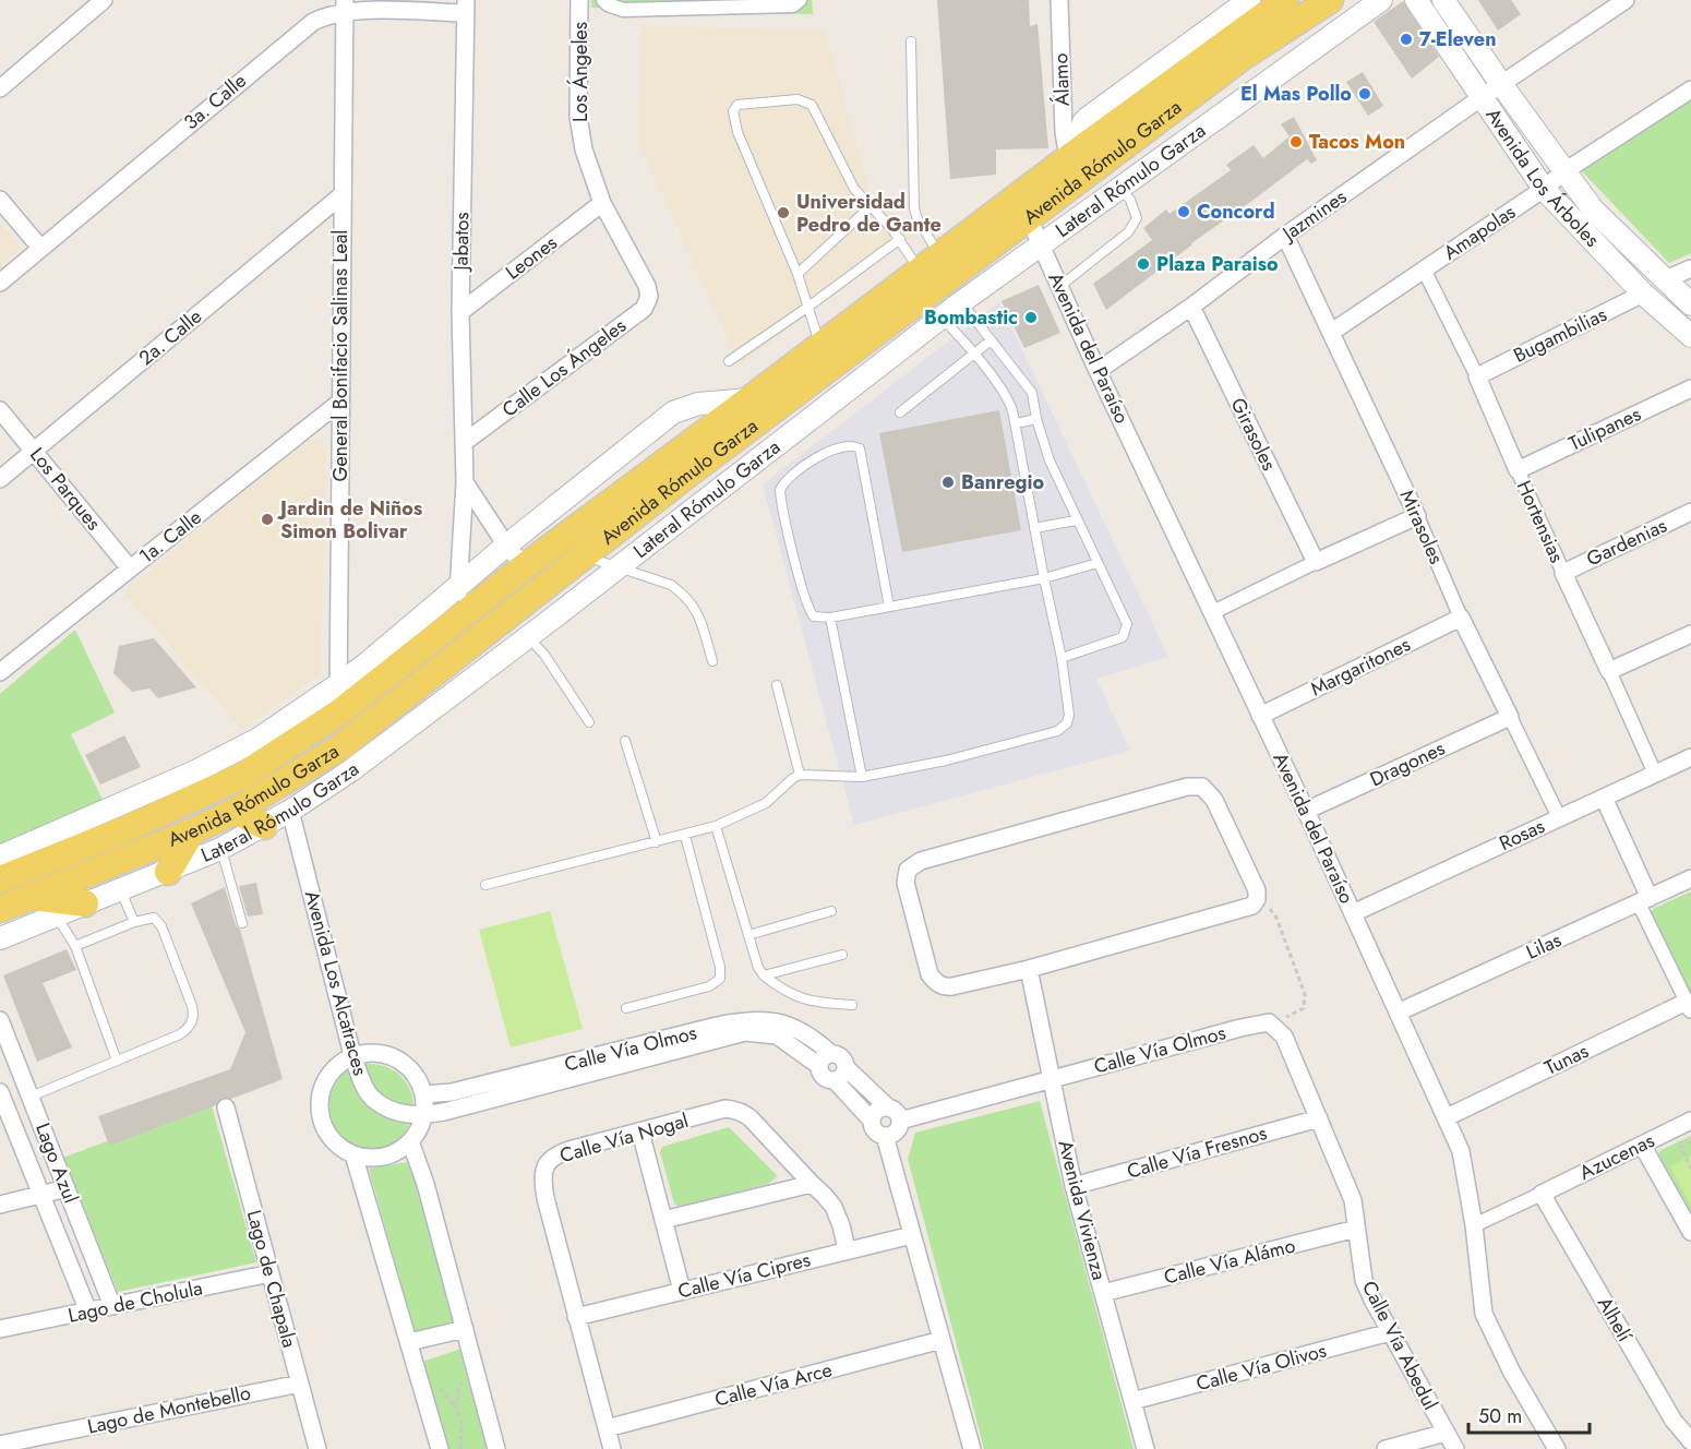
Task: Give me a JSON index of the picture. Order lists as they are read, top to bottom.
{
  "streets": {
    "main road": ["Avenida Rómulo Garza"],
    "street": [
      "Los Ángeles",
      "Álamo",
      "3a. Calle",
      "Avenida Los Árboles",
      "Lateral Rómulo Garza",
      "Jazmines",
      "Amapolas",
      "Jabatos",
      "Leones",
      "Bugambilias",
      "2a. Calle",
      "Avenida del Paraíso",
      "General Bonifacio Salinas Leal",
      "Calle Los Ángeles",
      "Tulipanes",
      "Girasoles",
      "Los Parques",
      "Hortensias",
      "Mirasoles",
      "1a. Calle",
      "Gardenias",
      "Margaritones",
      "Dragones",
      "Rosas",
      "Lilas",
      "Avenida Los Alcatraces",
      "Calle Vía Olmos",
      "Tunas",
      "Calle Vía Nogal",
      "Calle Vía Fresnos",
      "Azucenas",
      "Lago Azul",
      "Avenida Vivienza",
      "Calle Vía Alámo",
      "Calle Vía Cipres",
      "Lago de Chapala",
      "Lago de Cholula",
      "Alhelí",
      "Calle Vía Abedul",
      "Calle Vía Olivos",
      "Calle Vía Arce",
      "Lago de Montebello"
    ]
  },
  "crossings": [
    ["Los Ángeles", "Leones"],
    ["Los Ángeles", "Calle Los Ángeles"],
    ["Álamo", "Avenida Rómulo Garza"],
    ["3a. Calle", "Jabatos"],
    ["3a. Calle", "General Bonifacio Salinas Leal"],
    ["Avenida Rómulo Garza", "Jabatos"],
    ["Avenida Rómulo Garza", "Avenida del Paraíso"],
    ["Avenida Rómulo Garza", "General Bonifacio Salinas Leal"],
    ["Avenida Los Árboles", "Jazmines"],
    ["Avenida Los Árboles", "Amapolas"],
    ["Avenida Los Árboles", "Bugambilias"],
    ["Lateral Rómulo Garza", "Avenida del Paraíso"],
    ["Lateral Rómulo Garza", "Avenida Los Alcatraces"],
    ["Jazmines", "Avenida del Paraíso"],
    ["Jazmines", "Girasoles"],
    ["Jazmines", "Mirasoles"],
    ["Amapolas", "Hortensias"],
    ["Amapolas", "Mirasoles"],
    ["Jabatos", "Leones"],
    ["Jabatos", "Calle Los Ángeles"],
    ["Bugambilias", "Hortensias"],
    ["2a. Calle", "General Bonifacio Salinas Leal"],
    ["2a. Calle", "Los Parques"],
    ["Avenida del Paraíso", "Margaritones"],
    ["Avenida del Paraíso", "Dragones"],
    ["Avenida del Paraíso", "Rosas"],
    ["Avenida del Paraíso", "Lilas"],
    ["Avenida del Paraíso", "Tunas"],
    ["General Bonifacio Salinas Leal", "1a. Calle"],
    ["Tulipanes", "Hortensias"],
    ["Los Parques", "1a. Calle"],
    ["Hortensias", "Gardenias"],
    ["Hortensias", "Rosas"],
    ["Mirasoles", "Margaritones"],
    ["Mirasoles", "Dragones"],
    ["Mirasoles", "Rosas"],
    ["Avenida Los Alcatraces", "Calle Vía Olmos"],
    ["Calle Vía Olmos", "Avenida Vivienza"],
    ["Calle Vía Olmos", "Calle Vía Abedul"],
    ["Calle Vía Nogal", "Calle Vía Cipres"],
    ["Calle Vía Nogal", "Calle Vía Arce"],
    ["Calle Vía Fresnos", "Avenida Vivienza"],
    ["Calle Vía Fresnos", "Calle Vía Abedul"],
    ["Azucenas", "Alhelí"],
    ["Lago Azul", "Lago de Cholula"],
    ["Avenida Vivienza", "Calle Vía Alámo"],
    ["Avenida Vivienza", "Calle Vía Olivos"],
    ["Calle Vía Alámo", "Calle Vía Abedul"],
    ["Lago de Chapala", "Lago de Cholula"],
    ["Lago de Chapala", "Lago de Montebello"],
    ["Calle Vía Abedul", "Calle Vía Olivos"]
  ],
  "places": [
    "7-Eleven",
    "El Mas Pollo",
    "Tacos Mon",
    "Concord",
    "Universidad Pedro de Gante",
    "Plaza Paraiso",
    "Bombastic",
    "Banregio",
    "Jardin de Niños Simon Bolivar"
  ],
  "scale_bar": "50 m"
}
